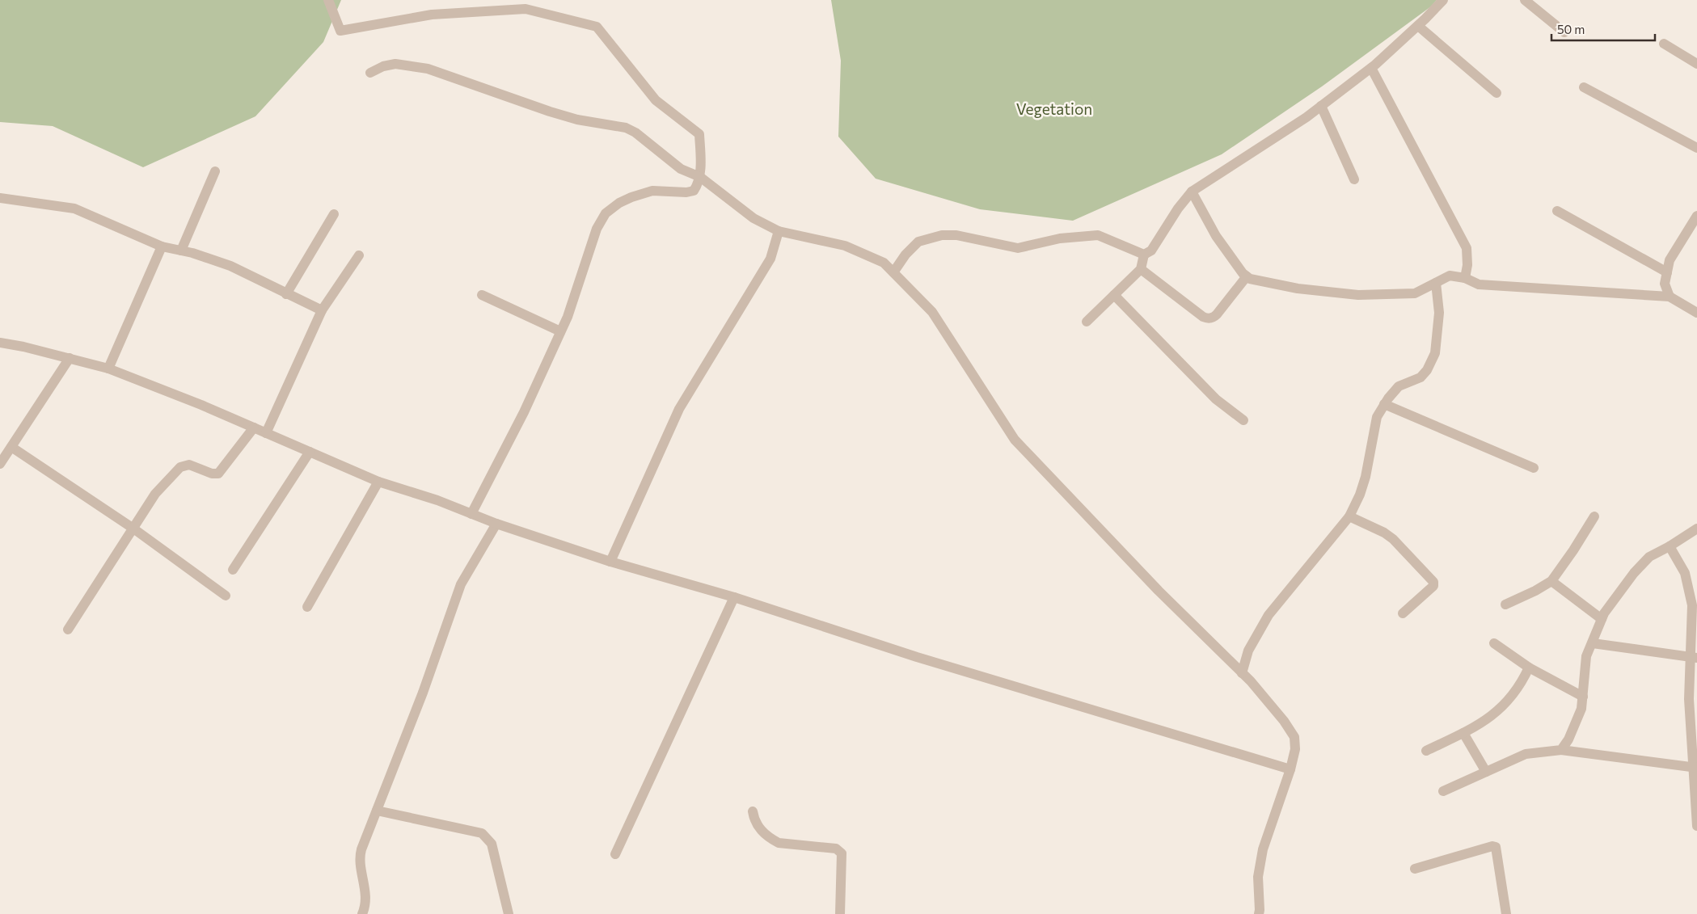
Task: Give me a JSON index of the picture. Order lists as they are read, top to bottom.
{
  "parks": ["Vegetation"],
  "scale_bar": "50 m"
}
